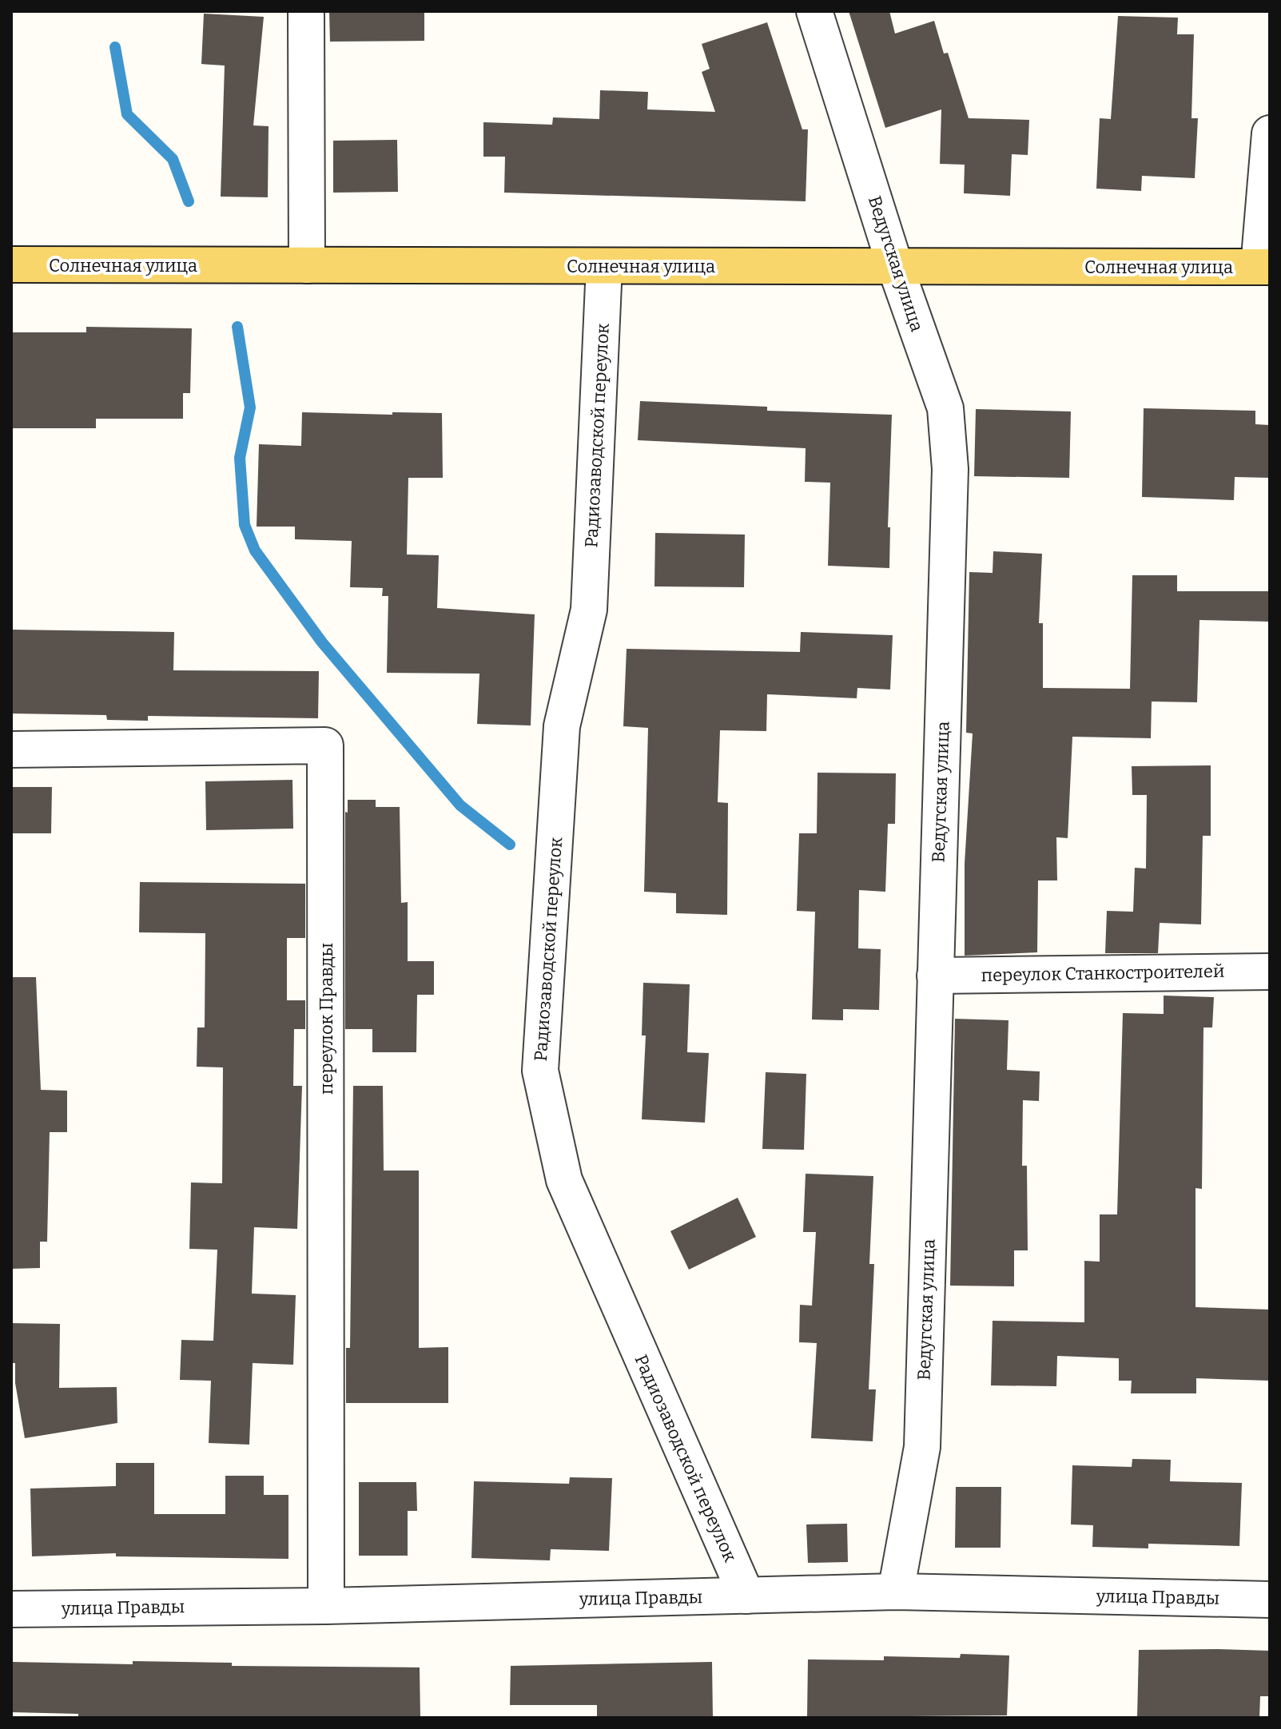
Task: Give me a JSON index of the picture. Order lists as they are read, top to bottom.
{
  "streets": {
    "main road": ["Солнечная улица"],
    "street": [
      "Ведугская улица",
      "Радиозаводской переулок",
      "переулок Станкостроителей",
      "переулок Правды",
      "улица Правды"
    ]
  },
  "crossings": [
    ["Ведугская улица", "Солнечная улица"],
    ["Ведугская улица", "переулок Станкостроителей"],
    ["Ведугская улица", "улица Правды"],
    ["Солнечная улица", "Радиозаводской переулок"],
    ["Радиозаводской переулок", "улица Правды"],
    ["переулок Правды", "улица Правды"]
  ]
}
